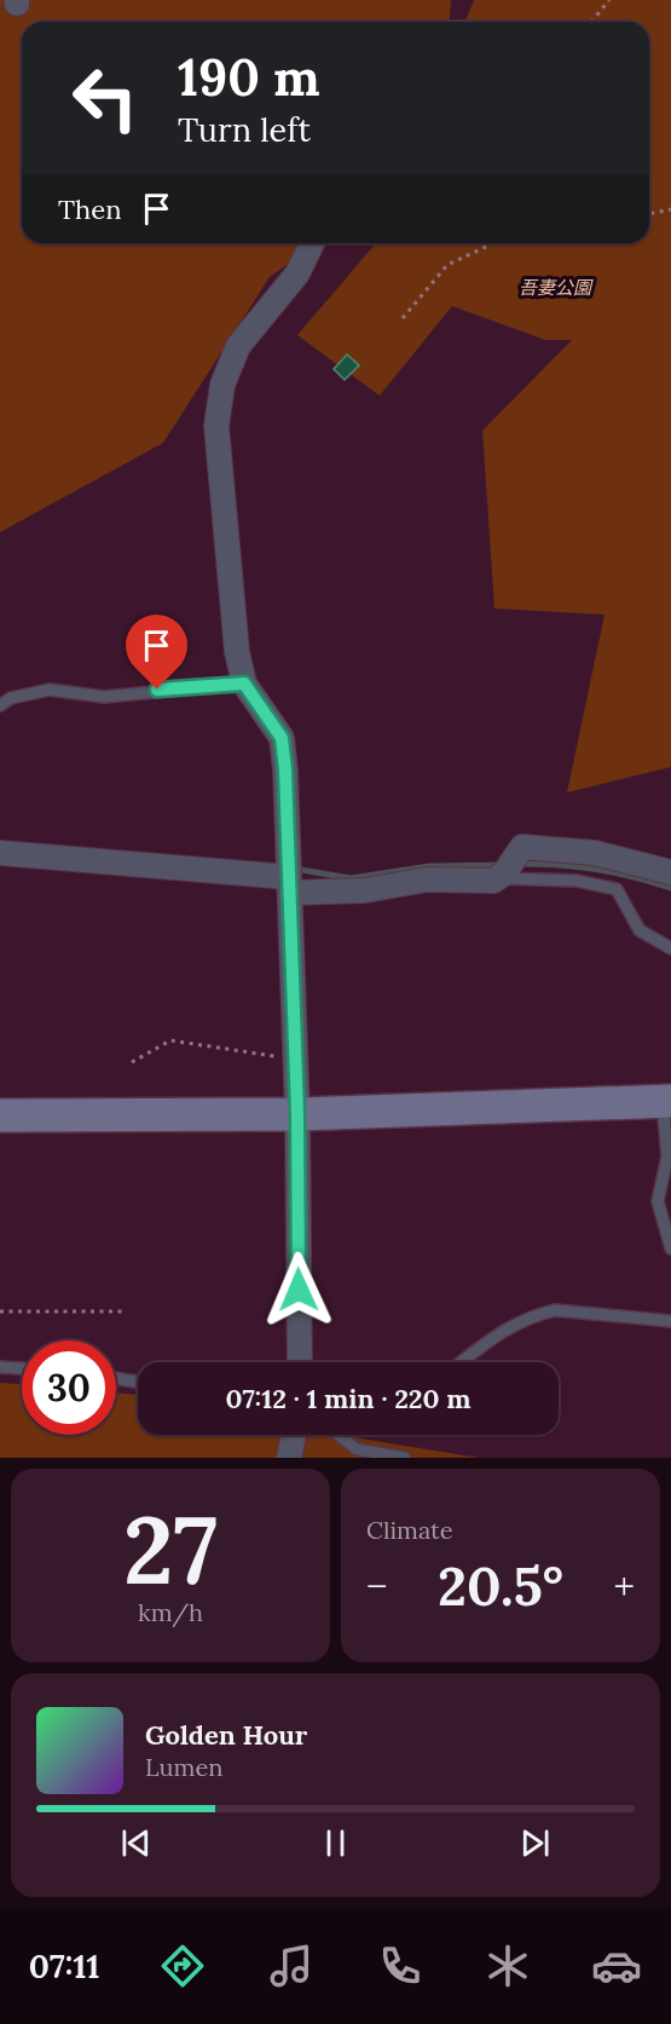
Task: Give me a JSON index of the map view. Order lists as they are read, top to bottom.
{
  "parks": ["吾妻公園"],
  "page": {
    "turn": ["190 m", "Turn left"],
    "then": "Then",
    "limit": "30",
    "trip": "07:12 · 1 min · 220 m",
    "tile": [
      ["27", "km/h"],
      "Climate"
    ],
    "heat": ["−", "20.5°", "+"],
    "song": ["Golden Hour", "Lumen"],
    "tabs": "07:11"
  }
}
